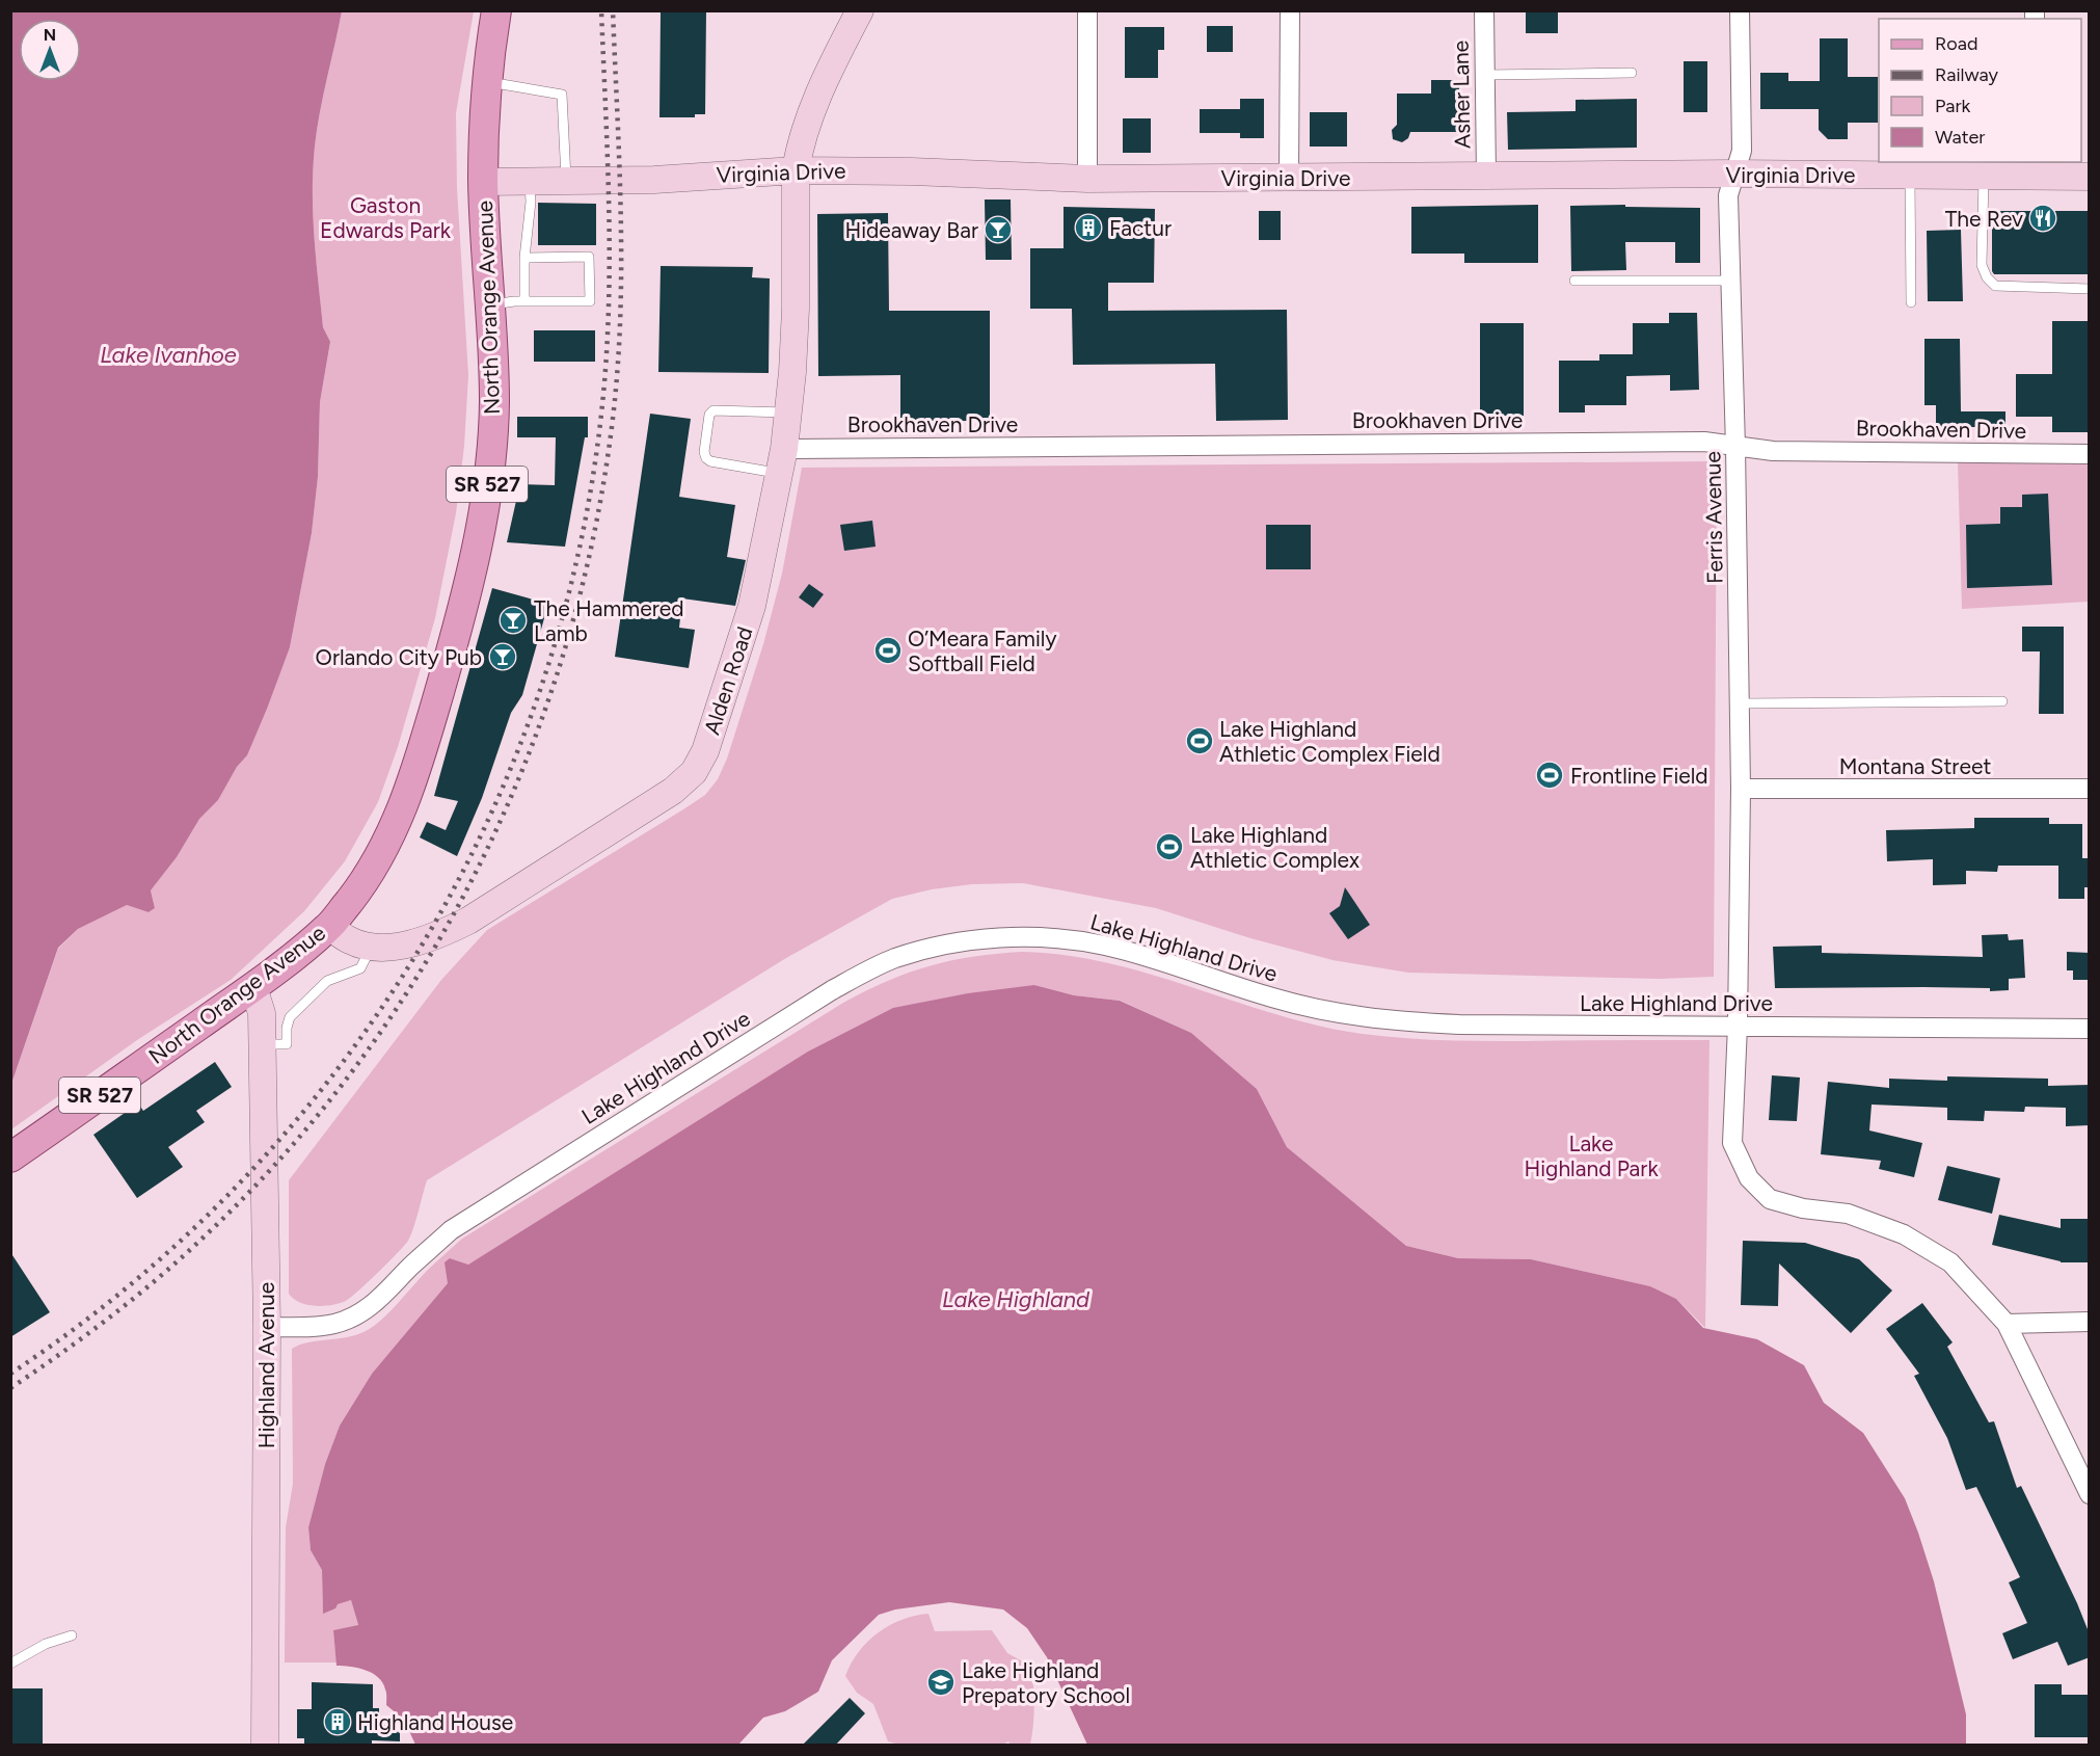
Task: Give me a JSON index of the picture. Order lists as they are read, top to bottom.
{
  "streets": {
    "main road": ["North Orange Avenue", "SR 527"],
    "street": [
      "Asher Lane",
      "Virginia Drive",
      "Brookhaven Drive",
      "Ferris Avenue",
      "Alden Road",
      "Montana Street",
      "Lake Highland Drive",
      "Highland Avenue"
    ]
  },
  "crossings": [
    ["Asher Lane", "Virginia Drive"],
    ["Virginia Drive", "North Orange Avenue"],
    ["Virginia Drive", "Ferris Avenue"],
    ["Virginia Drive", "Alden Road"],
    ["North Orange Avenue", "Alden Road"],
    ["North Orange Avenue", "Highland Avenue"],
    ["Brookhaven Drive", "Ferris Avenue"],
    ["Brookhaven Drive", "Alden Road"],
    ["Ferris Avenue", "Montana Street"],
    ["Ferris Avenue", "Lake Highland Drive"],
    ["Lake Highland Drive", "Highland Avenue"]
  ],
  "water": ["Lake Ivanhoe", "Lake Highland"],
  "parks": ["Gaston Edwards Park", "Lake Highland Park"],
  "places": {
    "restaurant": ["The Rev"],
    "building": ["Factur", "Highland House"],
    "bar": ["Hideaway Bar", "The Hammered Lamb", "Orlando City Pub"],
    "sports": [
      "O’Meara Family Softball Field",
      "Lake Highland Athletic Complex Field",
      "Frontline Field",
      "Lake Highland Athletic Complex"
    ],
    "school or university": ["Lake Highland Prepatory School"]
  },
  "legend": [
    "Road",
    "Railway",
    "Park",
    "Water"
  ],
  "north": "top"
}
